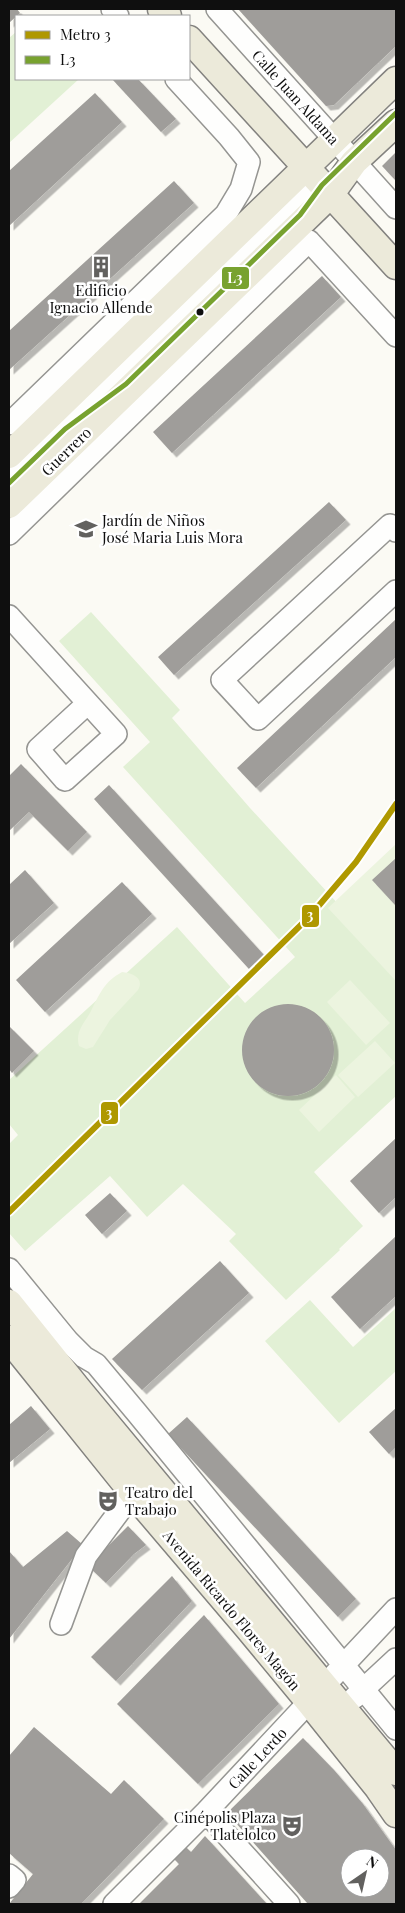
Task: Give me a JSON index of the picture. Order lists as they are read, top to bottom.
{
  "streets": {
    "main road": ["Guerrero", "Avenida Ricardo Flores Magón"],
    "street": ["Calle Juan Aldama", "Calle Lerdo"]
  },
  "crossings": [
    ["Calle Juan Aldama", "Guerrero"],
    ["Avenida Ricardo Flores Magón", "Calle Lerdo"]
  ],
  "places": {
    "building": ["Edificio Ignacio Allende"],
    "school or university": ["Jardín de Niños José Maria Luis Mora"],
    "theatre": ["Teatro del Trabajo", "Cinépolis Plaza Tlatelolco"]
  },
  "lines": ["transit line L3", "metro line 3"],
  "legend": ["Metro 3", "L3"],
  "north": "top right"
}
